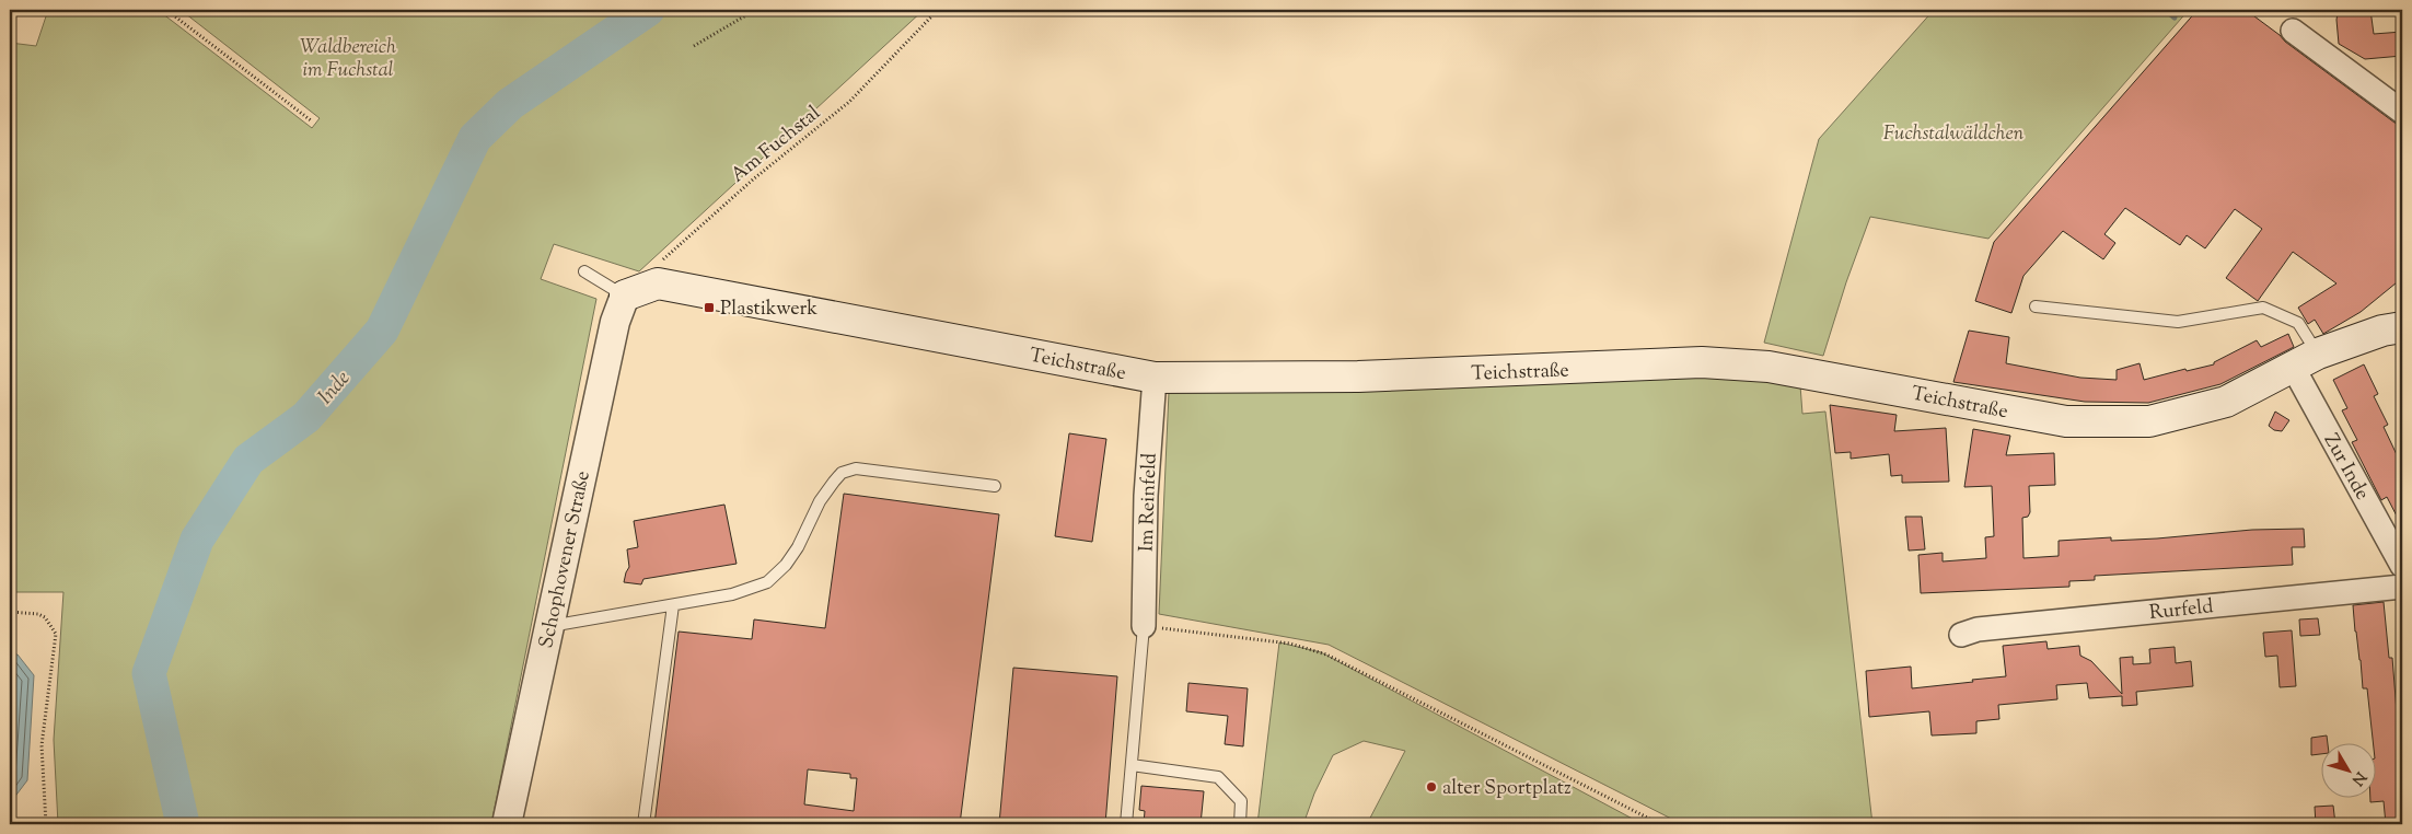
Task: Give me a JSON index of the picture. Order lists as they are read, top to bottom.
{
  "streets": {
    "main road": ["Teichstraße"],
    "street": [
      "Zur Inde",
      "Im Reinfeld",
      "Schophovener Straße",
      "Rurfeld"
    ],
    "path": ["Am Fuchstal"]
  },
  "crossings": [
    ["Teichstraße", "Zur Inde"],
    ["Teichstraße", "Im Reinfeld"],
    ["Teichstraße", "Schophovener Straße"]
  ],
  "water": ["Inde"],
  "parks": ["Waldbereich im Fuchstal", "Fuchstalwäldchen"],
  "places": {
    "transit": ["Plastikwerk"],
    "other": ["alter Sportplatz"]
  },
  "north": "bottom right"
}
